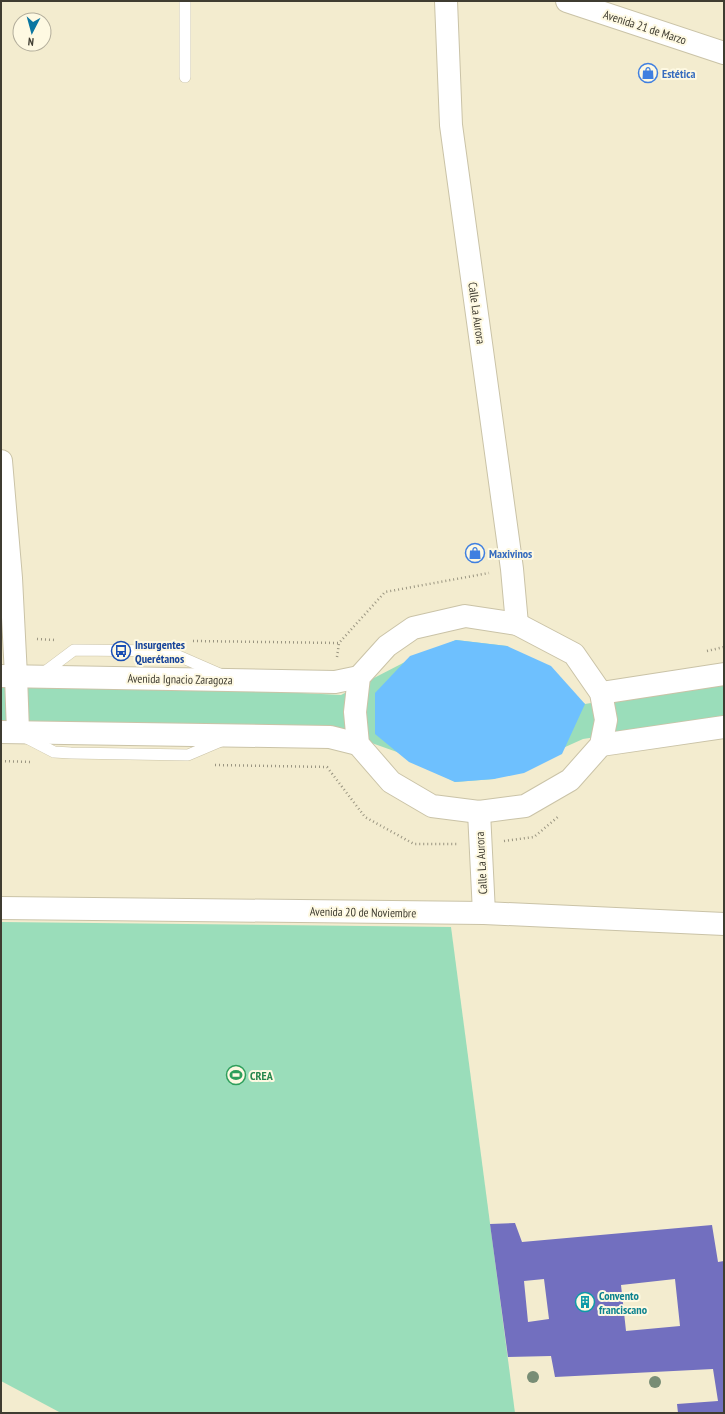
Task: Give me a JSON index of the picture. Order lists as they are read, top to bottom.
{
  "streets": {
    "street": [
      "Avenida 21 de Marzo",
      "Calle La Aurora",
      "Avenida Ignacio Zaragoza",
      "Avenida 20 de Noviembre"
    ]
  },
  "crossings": [
    ["Calle La Aurora", "Avenida 20 de Noviembre"]
  ],
  "places": {
    "shop": ["Estética", "Maxivinos"],
    "bus stop": ["Insurgentes Querétanos"],
    "sports": ["CREA"],
    "building": ["Convento franciscano"]
  },
  "north": "bottom"
}
